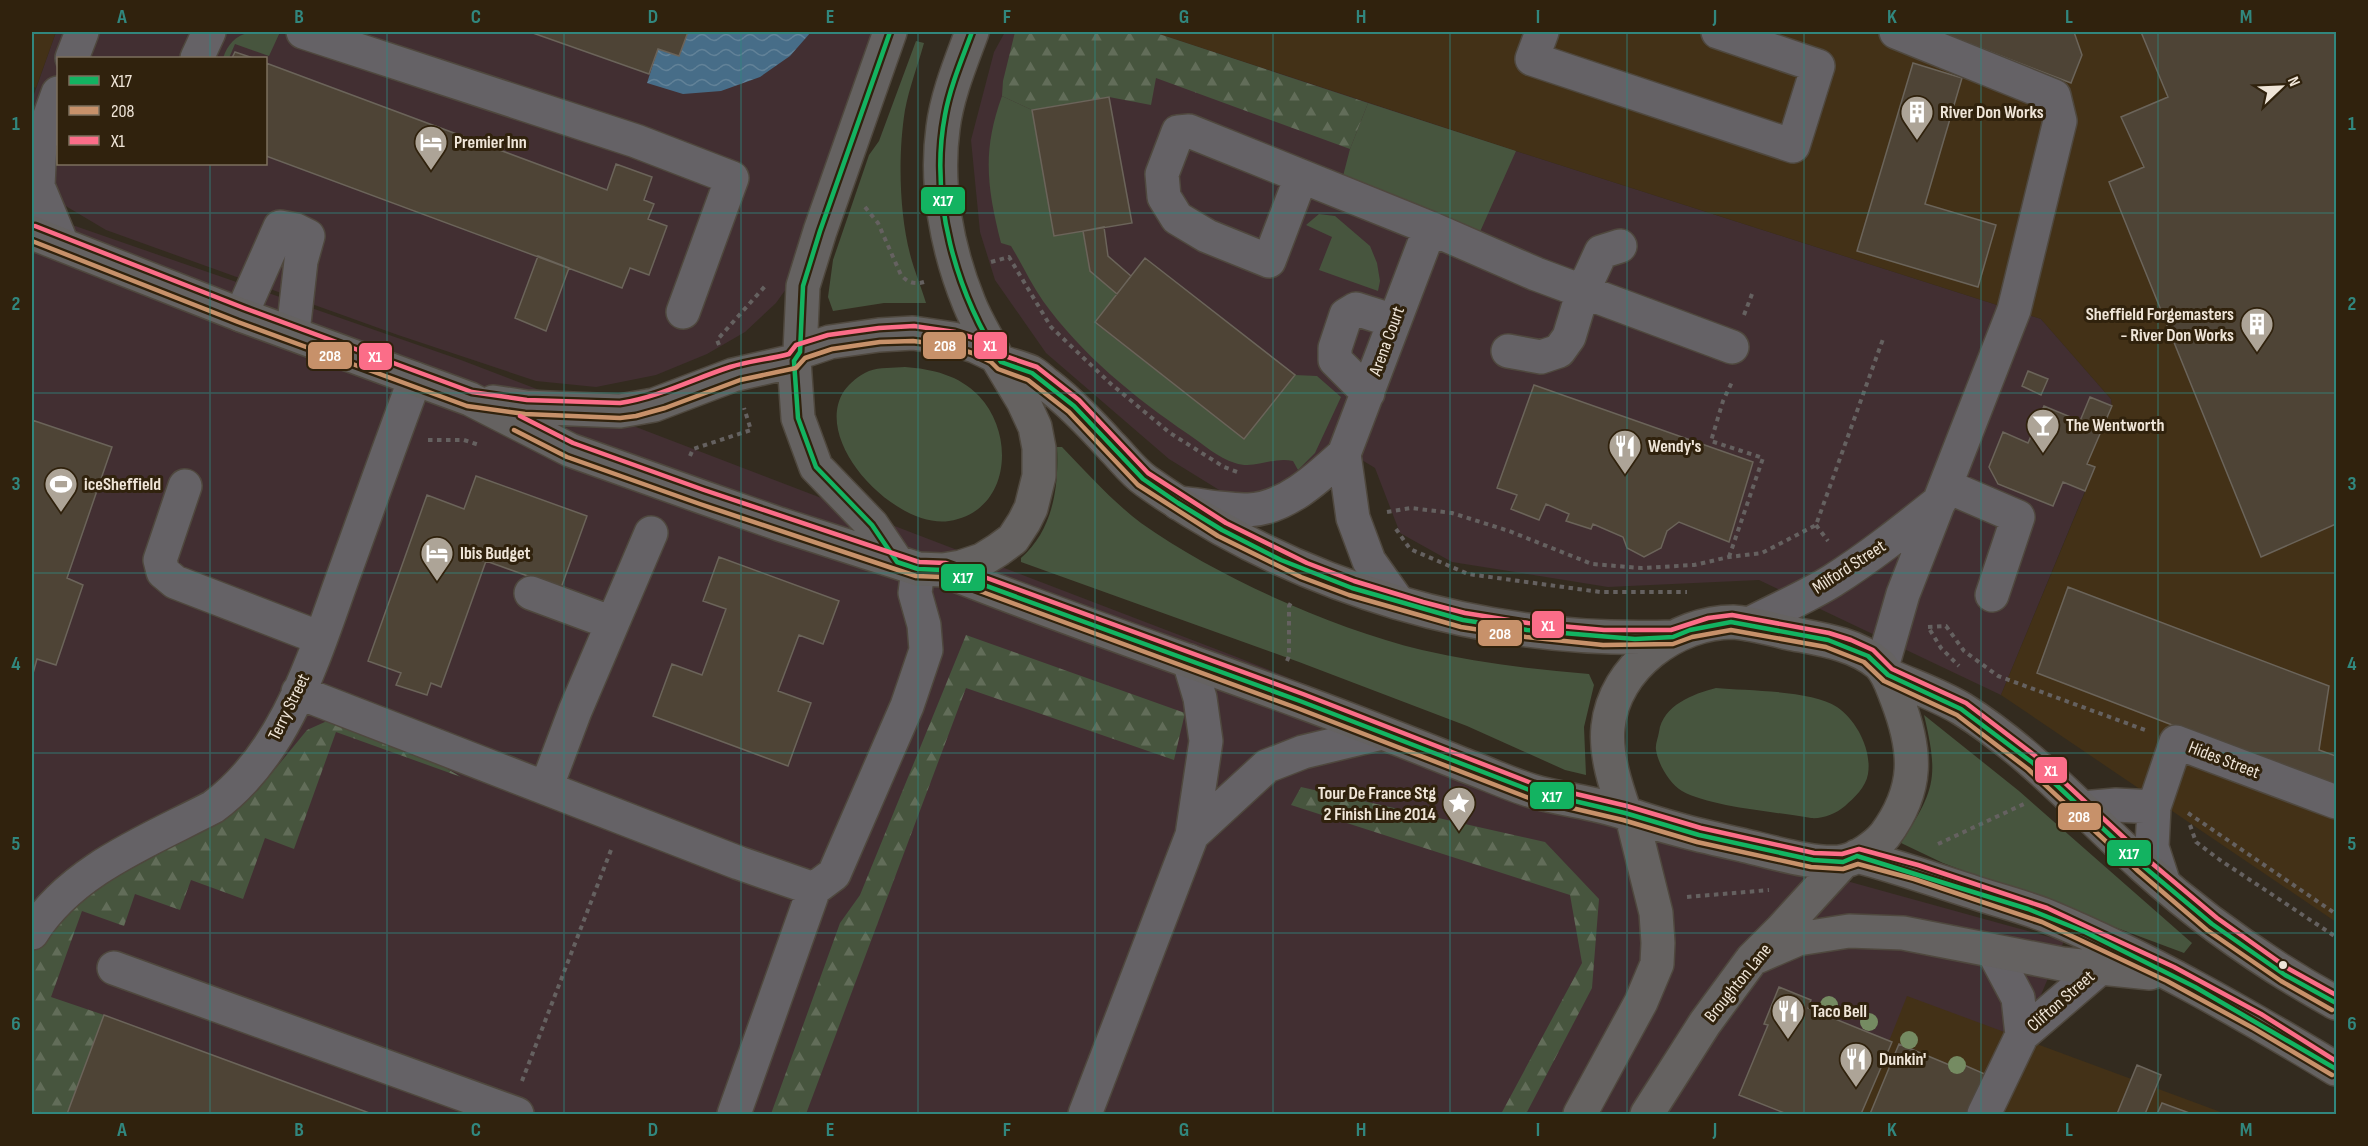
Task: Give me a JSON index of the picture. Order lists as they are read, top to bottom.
{
  "streets": {
    "main road": ["Broughton Lane"],
    "street": [
      "Arena Court",
      "Milford Street",
      "Terry Street",
      "Hides Street",
      "Clifton Street"
    ]
  },
  "crossings": [
    ["Milford Street", "Broughton Lane"]
  ],
  "places": {
    "building": ["River Don Works", "Sheffield Forgemasters - River Don Works"],
    "hotel": ["Premier Inn", "Ibis Budget"],
    "bar": ["The Wentworth"],
    "restaurant": ["Wendy's", "Taco Bell", "Dunkin'"],
    "sports": ["iceSheffield"],
    "place": ["Tour De France Stg 2 Finish Line 2014"]
  },
  "lines": ["transit line X17", "transit line X1", "transit line 208"],
  "legend": ["X17", "208", "X1"],
  "north": "top right",
  "grid": {
    "columns": [
      "A",
      "B",
      "C",
      "D",
      "E",
      "F",
      "G",
      "H",
      "I",
      "J",
      "K",
      "L",
      "M"
    ],
    "rows": [
      "1",
      "2",
      "3",
      "4",
      "5",
      "6"
    ]
  }
}
